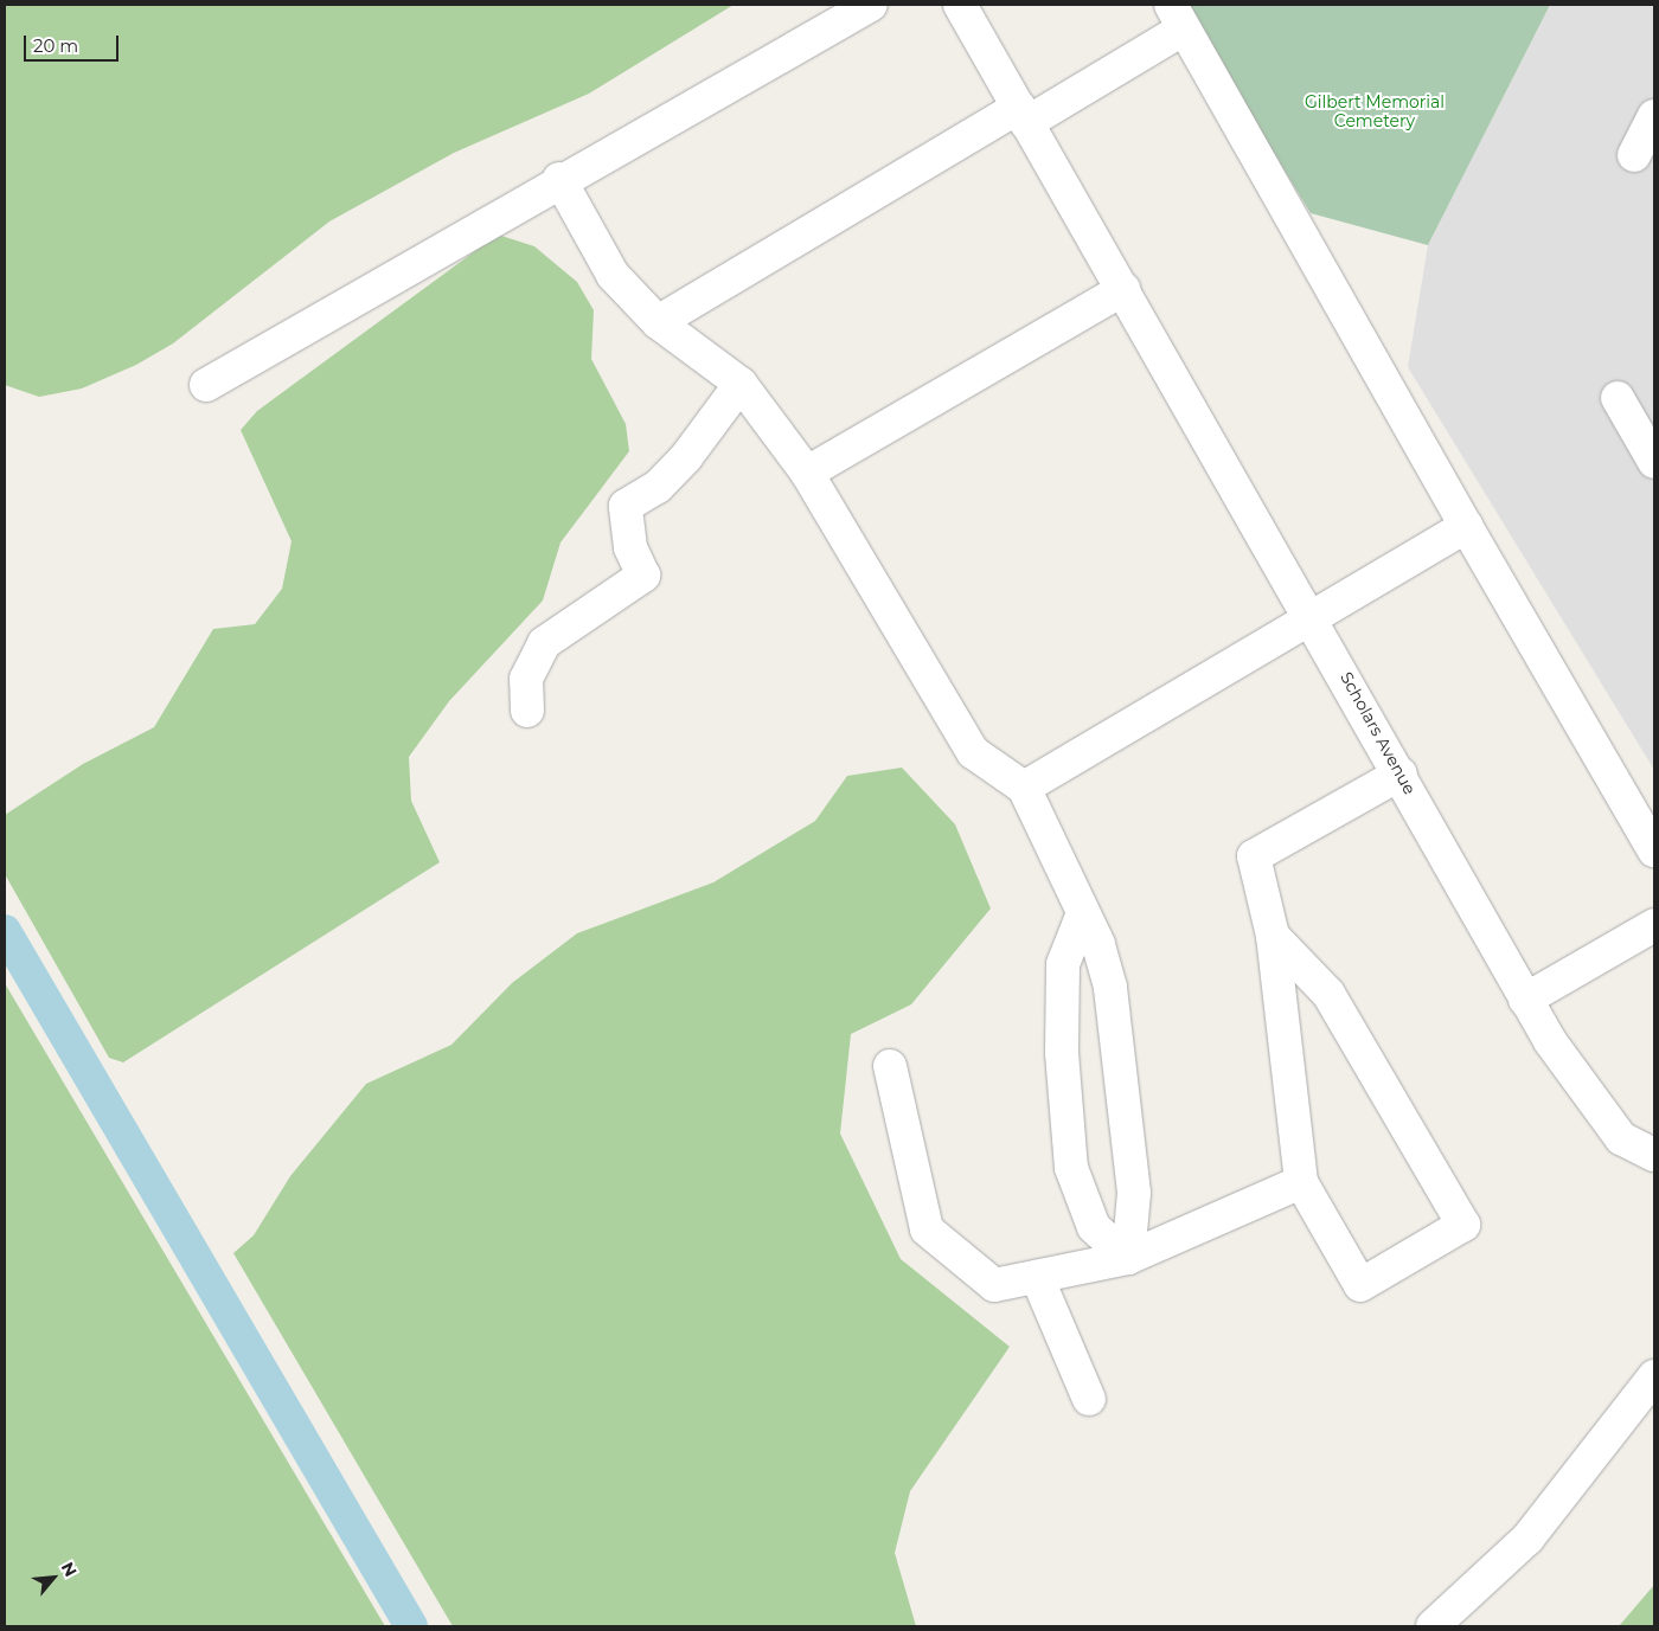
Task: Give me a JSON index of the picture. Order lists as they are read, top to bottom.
{
  "streets": {
    "street": ["Scholars Avenue"]
  },
  "parks": ["Gilbert Memorial Cemetery"],
  "scale_bar": "20 m",
  "north": "top right"
}
